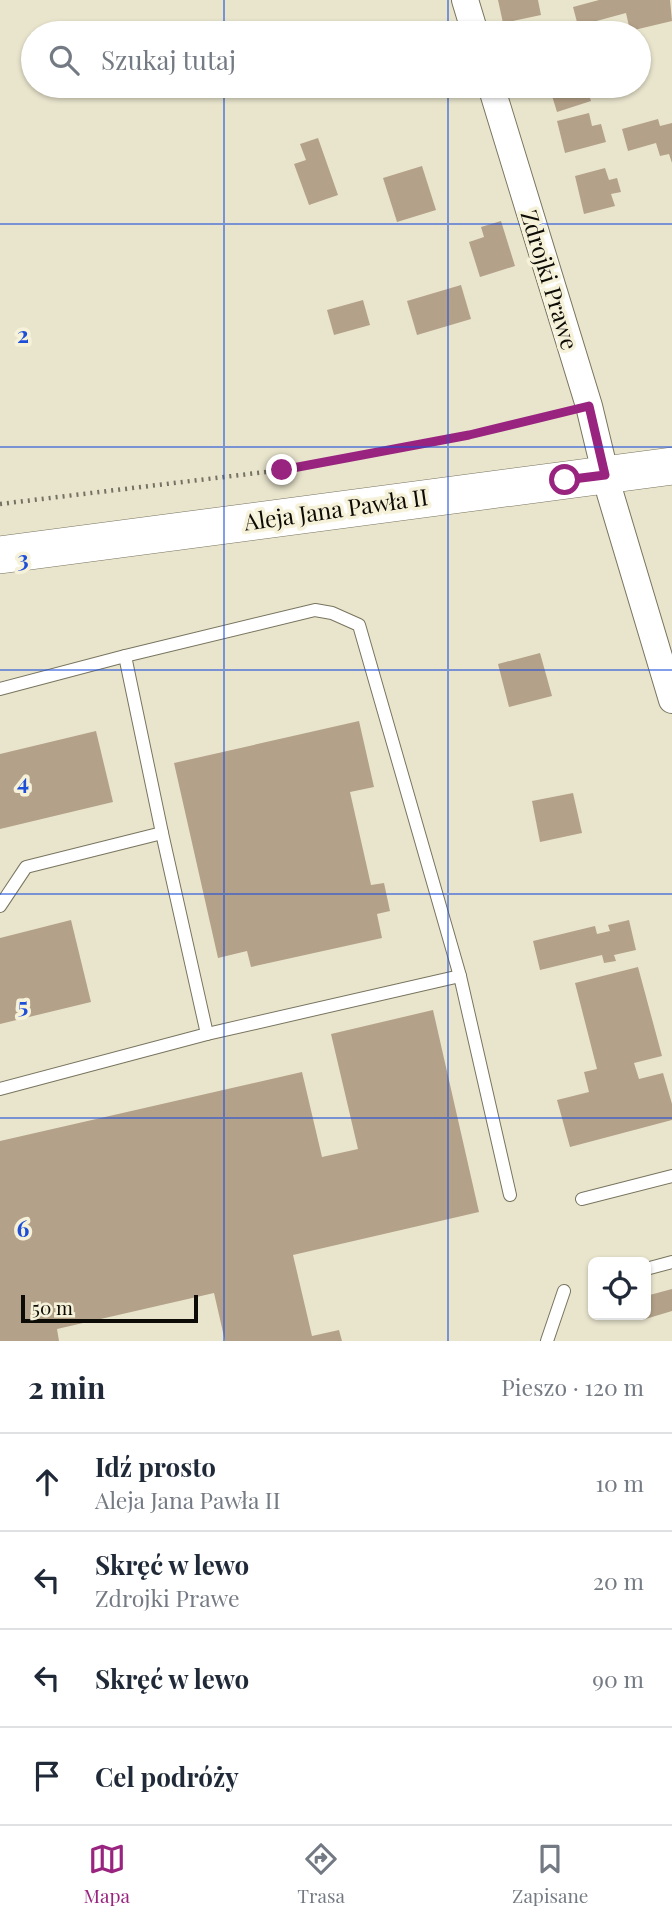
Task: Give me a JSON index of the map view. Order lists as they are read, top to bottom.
{
  "streets": {
    "main road": ["Aleja Jana Pawła II"],
    "street": ["Zdrojki Prawe"]
  },
  "crossings": [
    ["Zdrojki Prawe", "Aleja Jana Pawła II"]
  ],
  "scale_bar": "50 m",
  "page": {
    "search": "Szukaj tutaj",
    "scale": "50 m",
    "heading": ["2 min", "Pieszo · 120 m"],
    "list": [
      ["Idź prosto", "Aleja Jana Pawła II", "10 m"],
      ["Skręć w lewo", "Zdrojki Prawe", "20 m"],
      ["Skręć w lewo", "90 m"],
      "Cel podróży"
    ],
    "nav": ["Mapa", "Trasa", "Zapisane"]
  },
  "grid": {
    "rows": [
      "2",
      "3",
      "4",
      "5",
      "6"
    ]
  }
}
